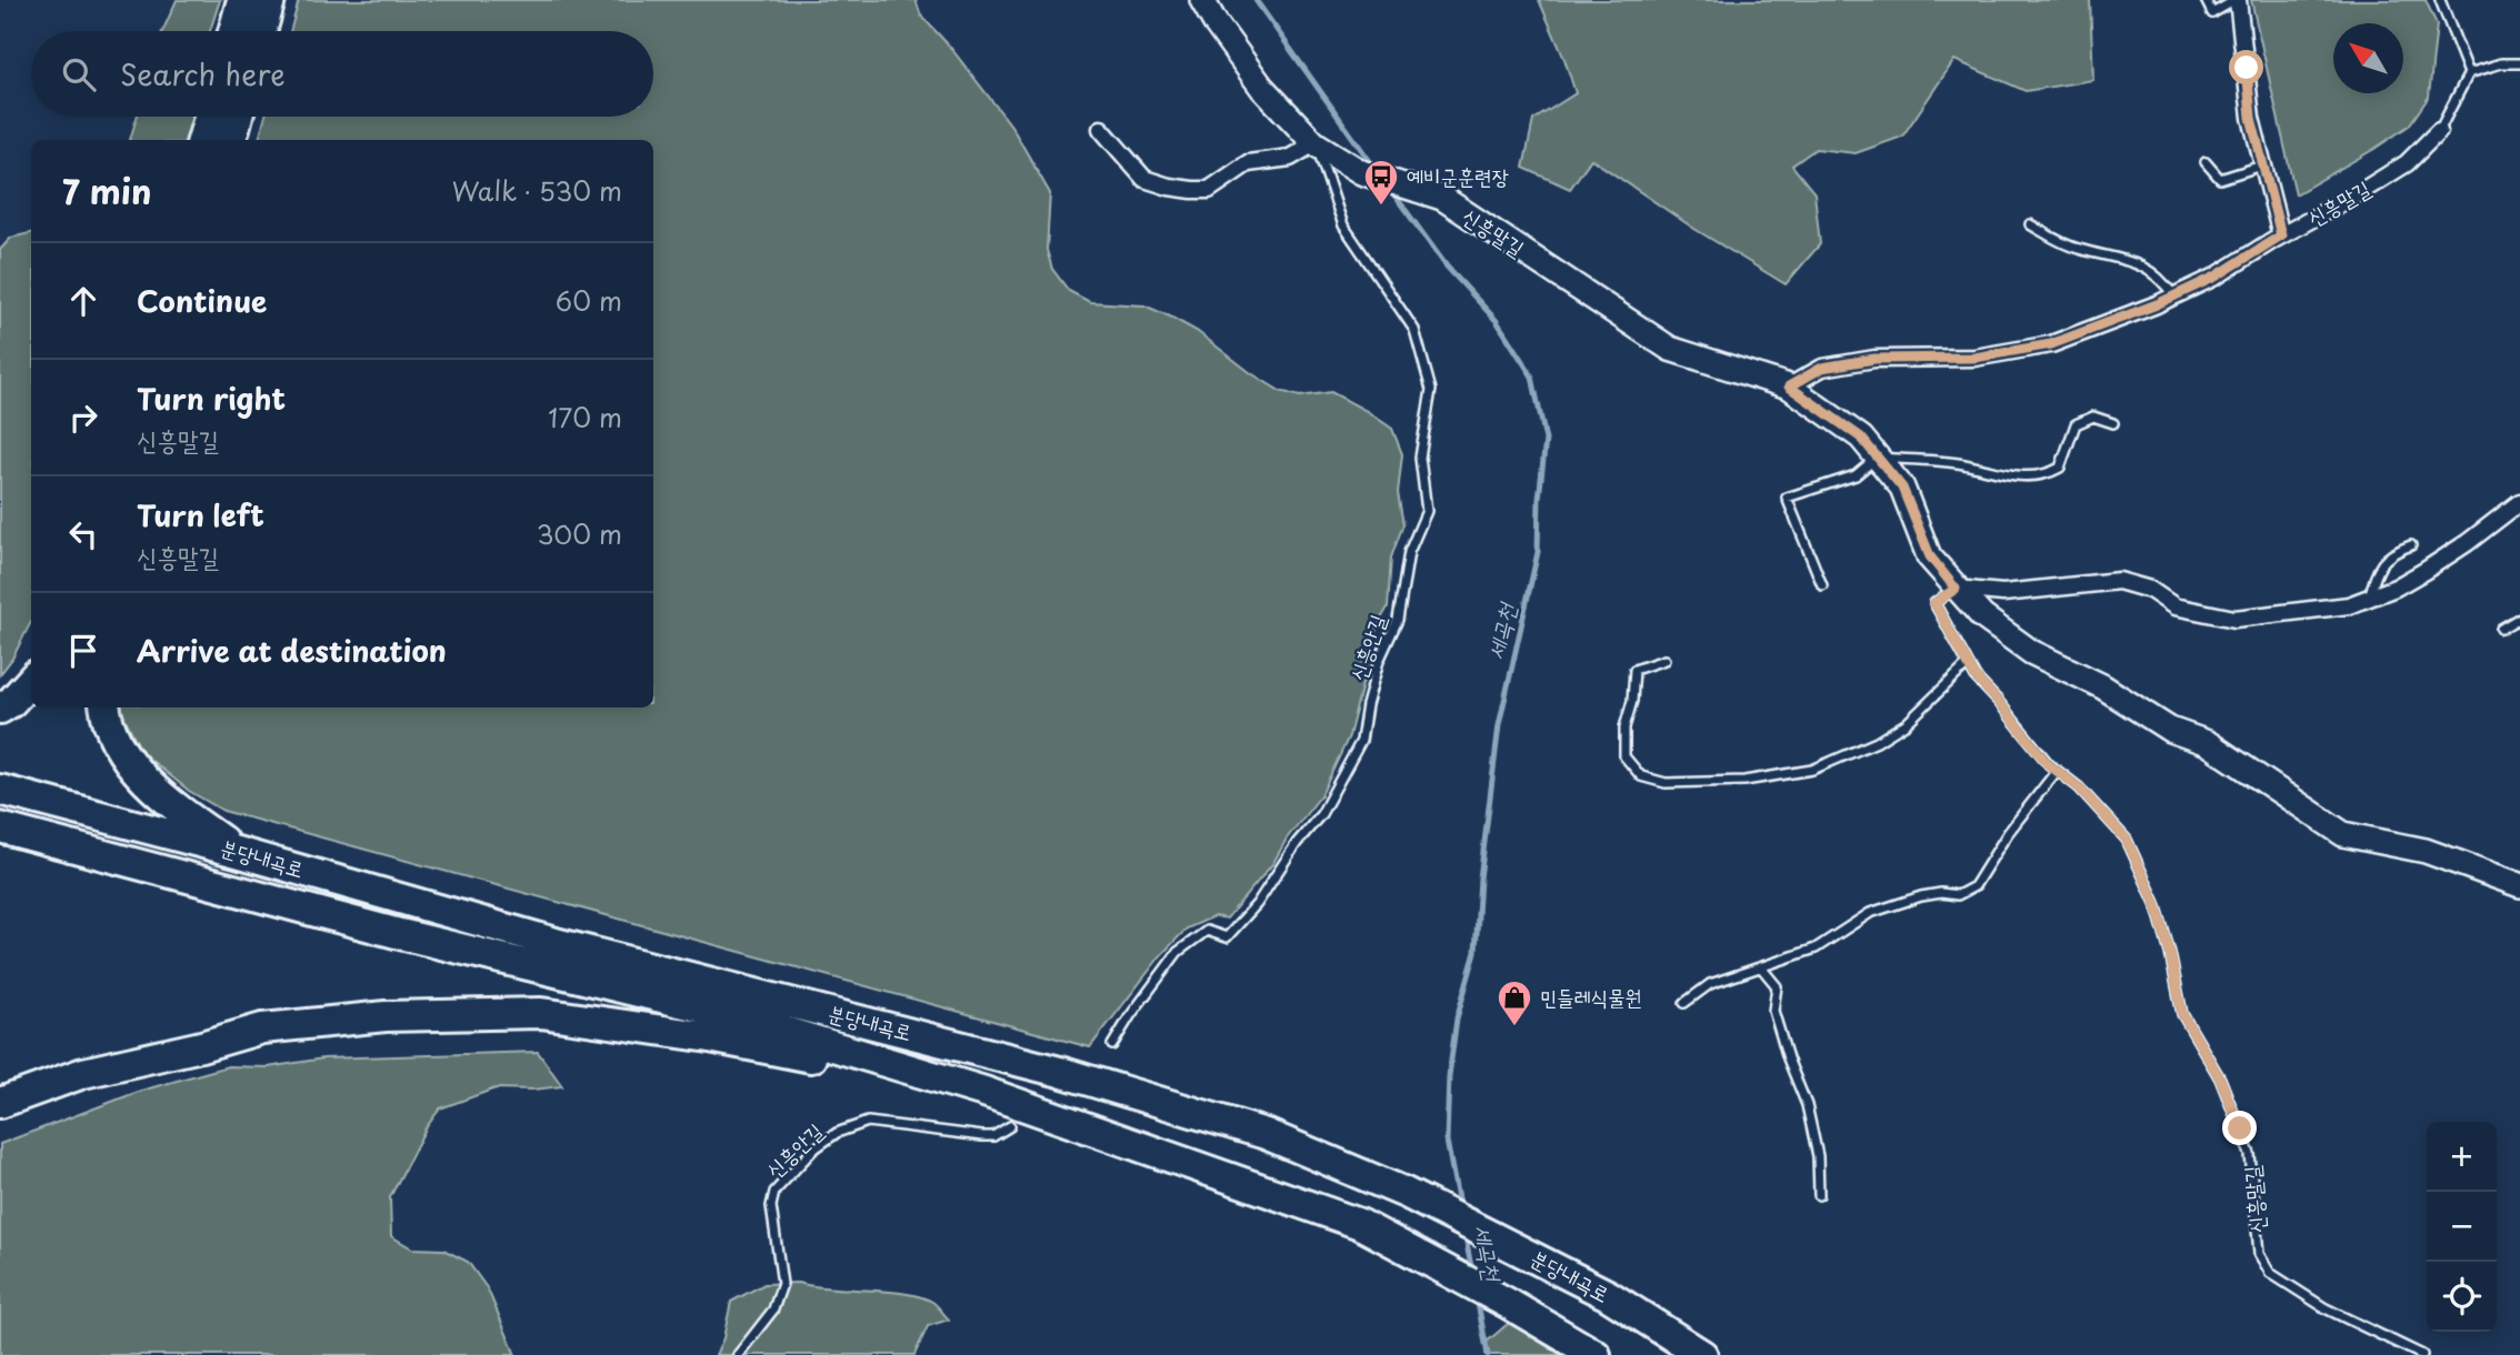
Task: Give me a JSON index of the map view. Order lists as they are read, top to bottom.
{
  "streets": {
    "highway": ["분당내곡로"],
    "street": ["신흥말길"],
    "lane": ["신흥안길"]
  },
  "crossings": [
    ["신흥말길", "신흥안길"]
  ],
  "water": ["세곡천"],
  "places": {
    "bus stop": ["예비군훈련장"],
    "shop": ["민들레식물원"]
  },
  "north": "top left",
  "page": {
    "search": "Search here",
    "heading": ["7 min", "Walk · 530 m"],
    "list": [
      ["Continue", "60 m"],
      ["Turn right", "신흥말길", "170 m"],
      ["Turn left", "신흥말길", "300 m"],
      "Arrive at destination"
    ],
    "map_buttons": ["+", "−"]
  }
}
